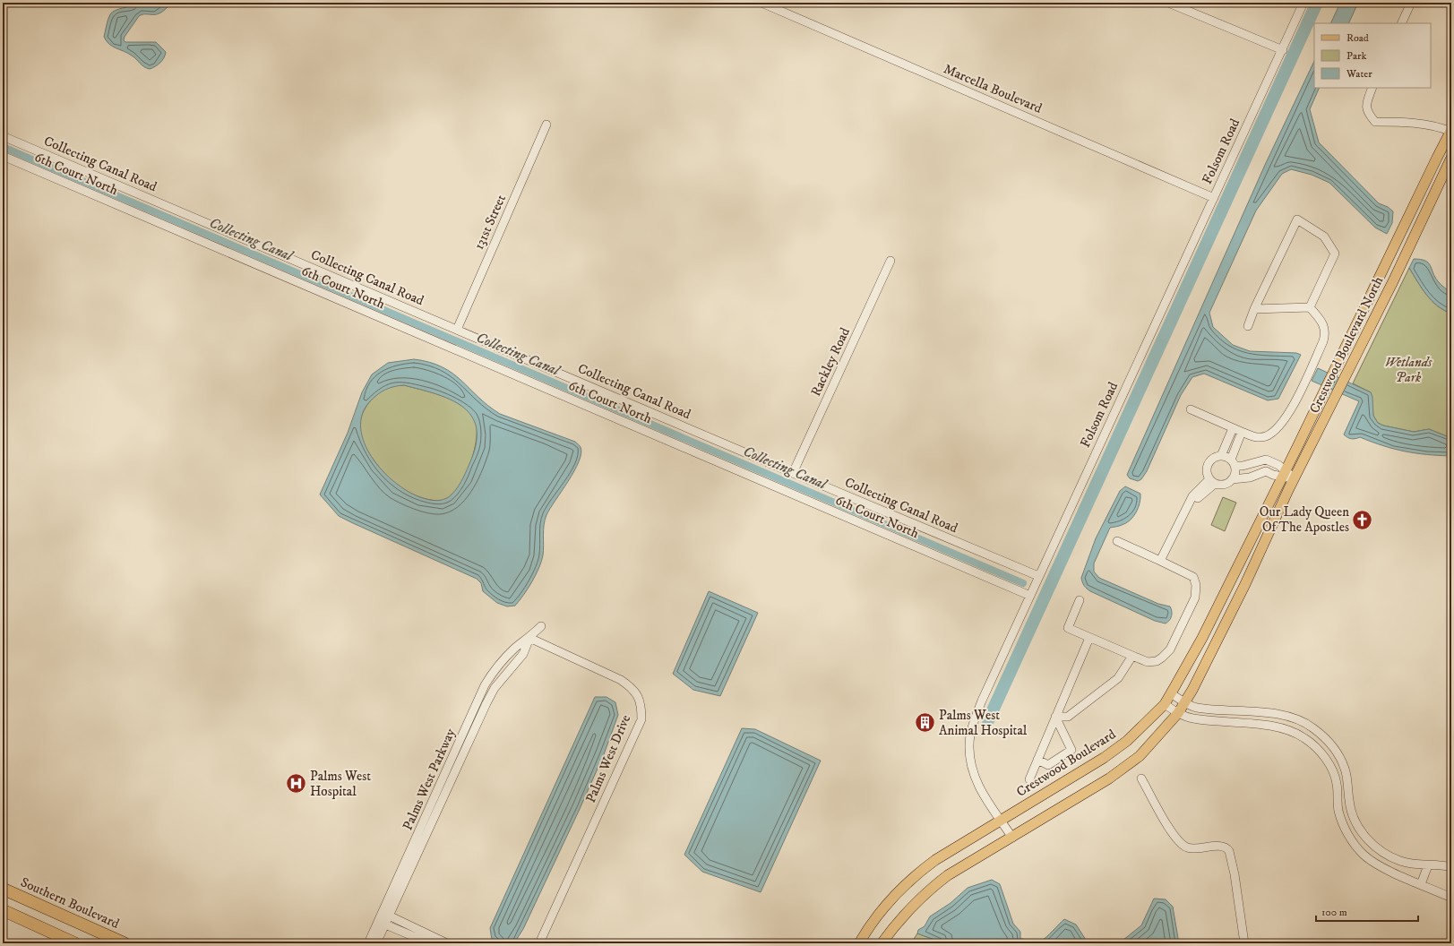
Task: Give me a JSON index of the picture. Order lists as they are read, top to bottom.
{
  "streets": {
    "highway": ["Southern Boulevard"],
    "main road": ["Crestwood Boulevard North", "Crestwood Boulevard"],
    "street": [
      "Marcella Boulevard",
      "Folsom Road",
      "Collecting Canal Road",
      "6th Court North",
      "131st Street",
      "Rackley Road",
      "Palms West Drive",
      "Palms West Parkway"
    ]
  },
  "crossings": [
    ["Marcella Boulevard", "Folsom Road"],
    ["Folsom Road", "Collecting Canal Road"],
    ["Folsom Road", "6th Court North"],
    ["Folsom Road", "Crestwood Boulevard"],
    ["Collecting Canal Road", "131st Street"],
    ["Collecting Canal Road", "Rackley Road"],
    ["Crestwood Boulevard North", "Crestwood Boulevard"],
    ["Palms West Drive", "Palms West Parkway"]
  ],
  "water": ["Collecting Canal"],
  "parks": ["Wetlands Park"],
  "places": {
    "church": ["Our Lady Queen Of The Apostles"],
    "building": ["Palms West Animal Hospital"],
    "hospital": ["Palms West Hospital"]
  },
  "legend": ["Road", "Park", "Water"],
  "scale_bar": "100 m"
}
